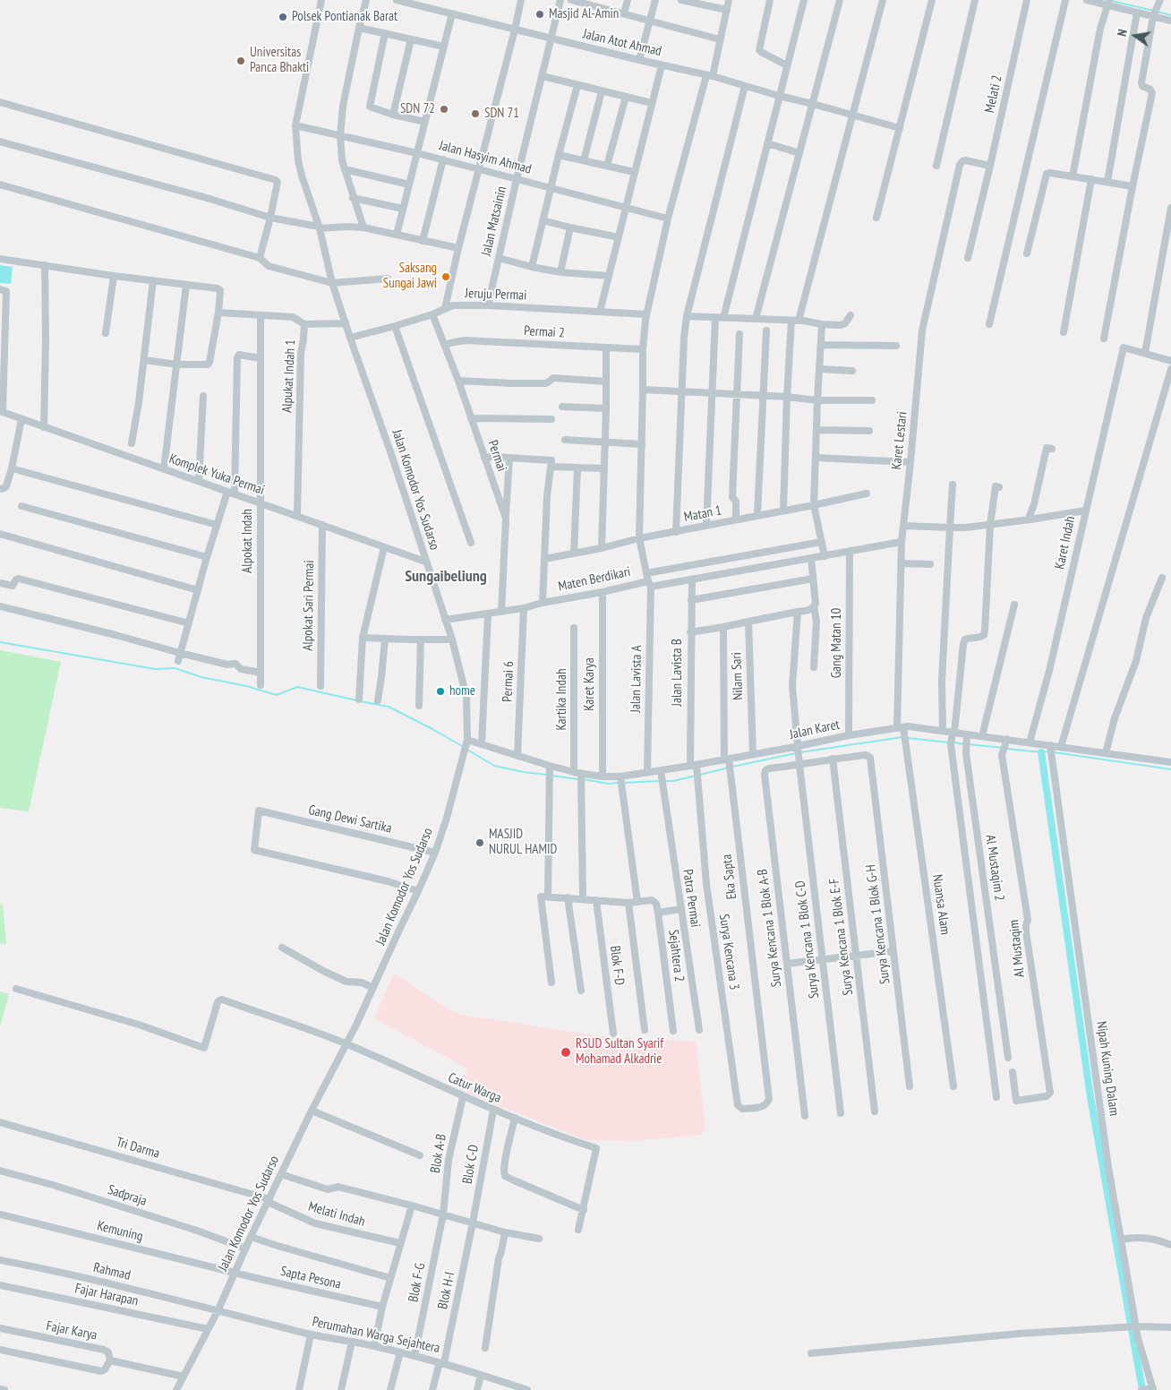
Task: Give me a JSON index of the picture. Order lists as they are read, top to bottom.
{
  "streets": {
    "street": [
      "Jalan Atot Ahmad",
      "Melati 2",
      "Jalan Hasyim Ahmad",
      "Jalan Matsainin",
      "Jeruju Permai",
      "Permai 2",
      "Alpukat Indah 1",
      "Karet Lestari",
      "Permai",
      "Komplek Yuka Permai",
      "Jalan Komodor Yos Sudarso",
      "Matan 1",
      "Alpokat Indah",
      "Karet Indah",
      "Maten Berdikari",
      "Alpokat Sari Permai",
      "Gang Matan 10",
      "Jalan Lavista B",
      "Nilam Sari",
      "Jalan Lavista A",
      "Permai 6",
      "Karet Karya",
      "Kartika Indah",
      "Jalan Karet",
      "Gang Dewi Sartika",
      "Al Mustaqim 2",
      "Eka Sapta",
      "Patra Permai",
      "Nuansa Alam",
      "Surya Kencana 1 Blok G-H",
      "Surya Kencana 1 Blok A-B",
      "Surya Kencana 1 Blok E-F",
      "Surya Kencana 1 Blok C-D",
      "Al Mustaqim",
      "Surya Kencana 3",
      "Sejahtera 2",
      "Blok F-D",
      "Nipah Kuning Dalam",
      "Catur Warga",
      "Tri Darma",
      "Blok A-B",
      "Blok C-D",
      "Sadpraja",
      "Melati Indah",
      "Kemuning",
      "Rahmad",
      "Sapta Pesona",
      "Blok F-G",
      "Blok H-I",
      "Fajar Harapan",
      "Fajar Karya",
      "Perumahan Warga Sejahtera"
    ]
  },
  "crossings": [
    ["Jalan Atot Ahmad", "Jalan Matsainin"],
    ["Jalan Atot Ahmad", "Jalan Lavista A"],
    ["Melati 2", "Karet Lestari"],
    ["Jalan Hasyim Ahmad", "Jalan Matsainin"],
    ["Jalan Hasyim Ahmad", "Jalan Komodor Yos Sudarso"],
    ["Jalan Hasyim Ahmad", "Jalan Lavista A"],
    ["Jalan Matsainin", "Jeruju Permai"],
    ["Jeruju Permai", "Permai"],
    ["Jeruju Permai", "Jalan Komodor Yos Sudarso"],
    ["Jeruju Permai", "Jalan Lavista A"],
    ["Permai 2", "Permai"],
    ["Permai 2", "Jalan Lavista A"],
    ["Alpukat Indah 1", "Komplek Yuka Permai"],
    ["Alpukat Indah 1", "Alpokat Indah"],
    ["Karet Lestari", "Maten Berdikari"],
    ["Karet Lestari", "Jalan Karet"],
    ["Karet Lestari", "Nuansa Alam"],
    ["Permai", "Maten Berdikari"],
    ["Komplek Yuka Permai", "Jalan Komodor Yos Sudarso"],
    ["Komplek Yuka Permai", "Alpokat Indah"],
    ["Komplek Yuka Permai", "Alpokat Sari Permai"],
    ["Jalan Komodor Yos Sudarso", "Maten Berdikari"],
    ["Jalan Komodor Yos Sudarso", "Jalan Karet"],
    ["Jalan Komodor Yos Sudarso", "Gang Dewi Sartika"],
    ["Jalan Komodor Yos Sudarso", "Catur Warga"],
    ["Jalan Komodor Yos Sudarso", "Tri Darma"],
    ["Jalan Komodor Yos Sudarso", "Sadpraja"],
    ["Jalan Komodor Yos Sudarso", "Melati Indah"],
    ["Jalan Komodor Yos Sudarso", "Kemuning"],
    ["Jalan Komodor Yos Sudarso", "Rahmad"],
    ["Jalan Komodor Yos Sudarso", "Sapta Pesona"],
    ["Jalan Komodor Yos Sudarso", "Fajar Harapan"],
    ["Jalan Komodor Yos Sudarso", "Fajar Karya"],
    ["Jalan Komodor Yos Sudarso", "Perumahan Warga Sejahtera"],
    ["Matan 1", "Jalan Lavista A"],
    ["Karet Indah", "Jalan Karet"],
    ["Maten Berdikari", "Gang Matan 10"],
    ["Maten Berdikari", "Jalan Lavista B"],
    ["Maten Berdikari", "Jalan Lavista A"],
    ["Maten Berdikari", "Permai 6"],
    ["Maten Berdikari", "Karet Karya"],
    ["Gang Matan 10", "Jalan Karet"],
    ["Jalan Lavista B", "Jalan Karet"],
    ["Jalan Lavista B", "Surya Kencana 3"],
    ["Nilam Sari", "Jalan Karet"],
    ["Jalan Lavista A", "Jalan Karet"],
    ["Permai 6", "Jalan Karet"],
    ["Karet Karya", "Jalan Karet"],
    ["Kartika Indah", "Jalan Karet"],
    ["Kartika Indah", "Sejahtera 2"],
    ["Jalan Karet", "Al Mustaqim 2"],
    ["Jalan Karet", "Eka Sapta"],
    ["Jalan Karet", "Patra Permai"],
    ["Jalan Karet", "Nuansa Alam"],
    ["Jalan Karet", "Surya Kencana 1 Blok C-D"],
    ["Jalan Karet", "Al Mustaqim"],
    ["Jalan Karet", "Surya Kencana 3"],
    ["Jalan Karet", "Nipah Kuning Dalam"],
    ["Eka Sapta", "Surya Kencana 3"],
    ["Surya Kencana 1 Blok G-H", "Surya Kencana 1 Blok A-B"],
    ["Surya Kencana 1 Blok A-B", "Surya Kencana 1 Blok E-F"],
    ["Surya Kencana 1 Blok A-B", "Surya Kencana 1 Blok C-D"],
    ["Sejahtera 2", "Blok F-D"],
    ["Catur Warga", "Blok A-B"],
    ["Catur Warga", "Blok C-D"],
    ["Tri Darma", "Melati Indah"],
    ["Blok A-B", "Blok F-G"],
    ["Blok C-D", "Blok H-I"],
    ["Kemuning", "Sapta Pesona"],
    ["Rahmad", "Perumahan Warga Sejahtera"],
    ["Blok F-G", "Perumahan Warga Sejahtera"],
    ["Blok H-I", "Perumahan Warga Sejahtera"]
  ],
  "districts": ["Sungaibeliung"],
  "places": [
    "Masjid Al-Amin",
    "Polsek Pontianak Barat",
    "Universitas Panca Bhakti",
    "SDN 72",
    "SDN 71",
    "Saksang Sungai Jawi",
    "home",
    "MASJID NURUL HAMID",
    "RSUD Sultan Syarif Mohamad Alkadrie"
  ],
  "north": "left"
}
